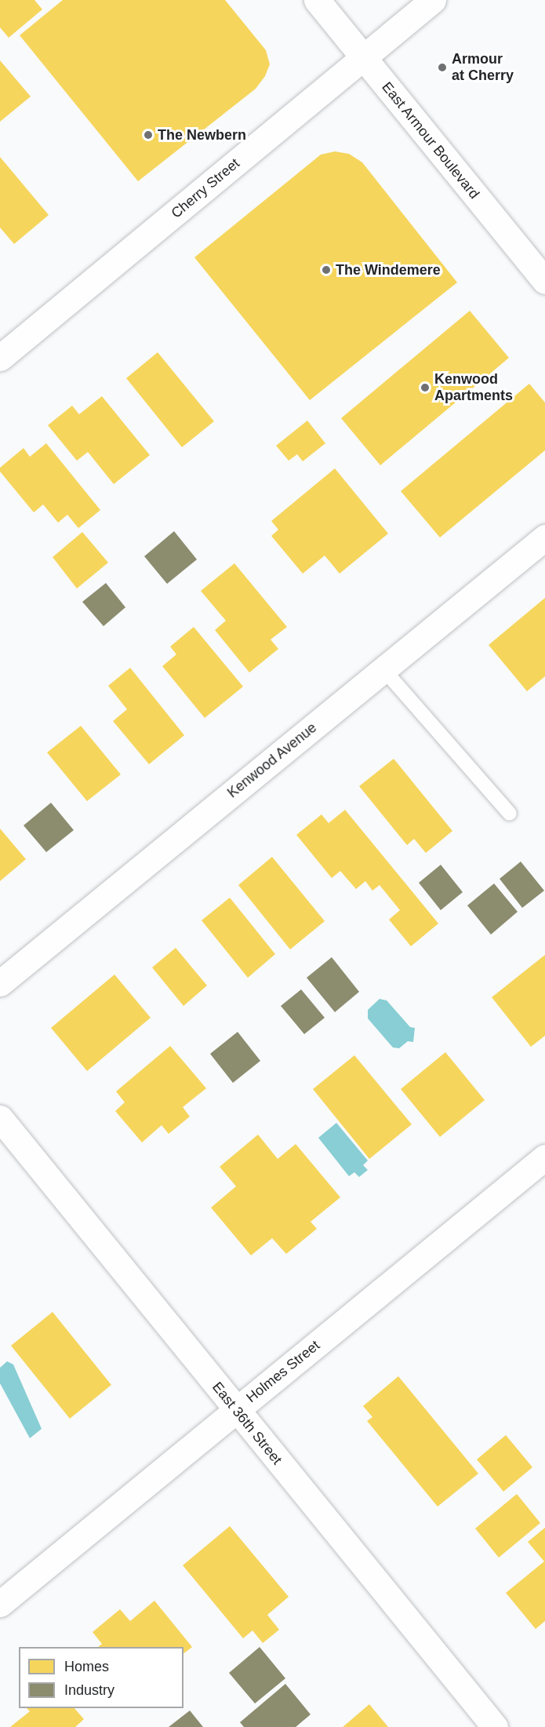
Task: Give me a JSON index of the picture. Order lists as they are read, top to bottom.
{
  "streets": {
    "street": [
      "East Armour Boulevard",
      "Cherry Street",
      "Kenwood Avenue",
      "Holmes Street",
      "East 36th Street"
    ]
  },
  "crossings": [
    ["East Armour Boulevard", "Cherry Street"],
    ["Holmes Street", "East 36th Street"]
  ],
  "places": [
    "Armour at Cherry",
    "The Newbern",
    "The Windemere",
    "Kenwood Apartments"
  ],
  "legend": ["Homes", "Industry"]
}
